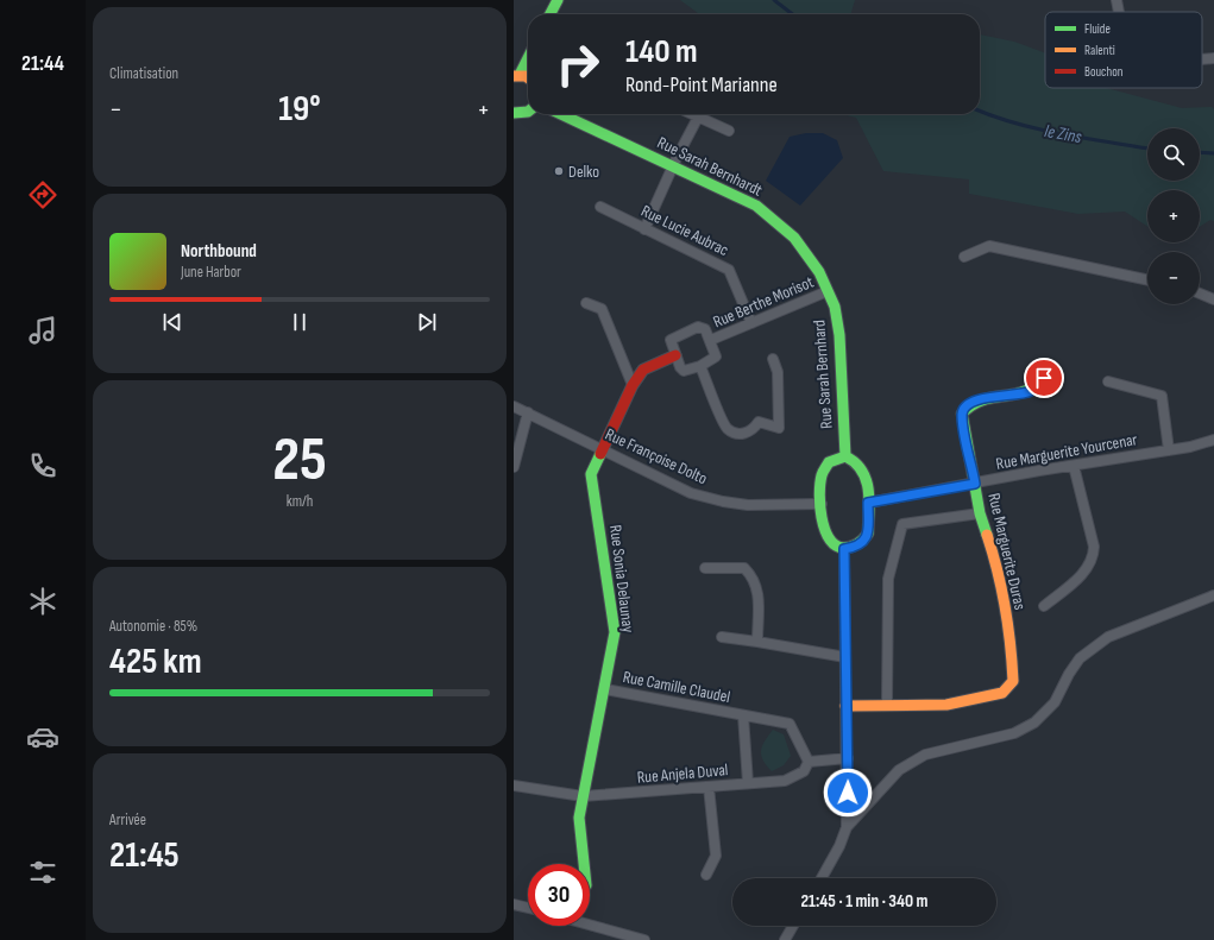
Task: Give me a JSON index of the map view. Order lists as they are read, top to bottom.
{
  "streets": {
    "street": [
      "Rue Sarah Bernhardt",
      "Rue Lucie Aubrac",
      "Rue Berthe Morisot",
      "Rue Sarah Bernhard",
      "Rue Marguerite Yourcenar",
      "Rue Françoise Dolto",
      "Rue Marguerite Duras",
      "Rue Sonia Delaunay",
      "Rue Camille Claudel",
      "Rue Anjela Duval"
    ]
  },
  "crossings": [
    ["Rue Sarah Bernhardt", "Rue Berthe Morisot"],
    ["Rue Sarah Bernhardt", "Rue Sarah Bernhard"],
    ["Rue Lucie Aubrac", "Rue Berthe Morisot"],
    ["Rue Berthe Morisot", "Rue Sarah Bernhard"],
    ["Rue Berthe Morisot", "Rue Sonia Delaunay"],
    ["Rue Marguerite Yourcenar", "Rue Marguerite Duras"],
    ["Rue Françoise Dolto", "Rue Sonia Delaunay"],
    ["Rue Sonia Delaunay", "Rue Camille Claudel"],
    ["Rue Sonia Delaunay", "Rue Anjela Duval"],
    ["Rue Camille Claudel", "Rue Anjela Duval"]
  ],
  "water": ["le Zins"],
  "places": ["Delko"],
  "legend": ["Fluide", "Ralenti", "Bouchon"],
  "page": {
    "tabs": "21:44",
    "tile": [
      "Climatisation",
      ["25", "km/h"],
      ["Autonomie · 85%", "425 km"],
      ["Arrivée", "21:45"]
    ],
    "turn": ["140 m", "Rond-Point Marianne"],
    "heat": ["−", "19°", "+"],
    "map_buttons": ["+", "−"],
    "song": ["Northbound", "June Harbor"],
    "limit": "30",
    "trip": "21:45 · 1 min · 340 m"
  }
}
